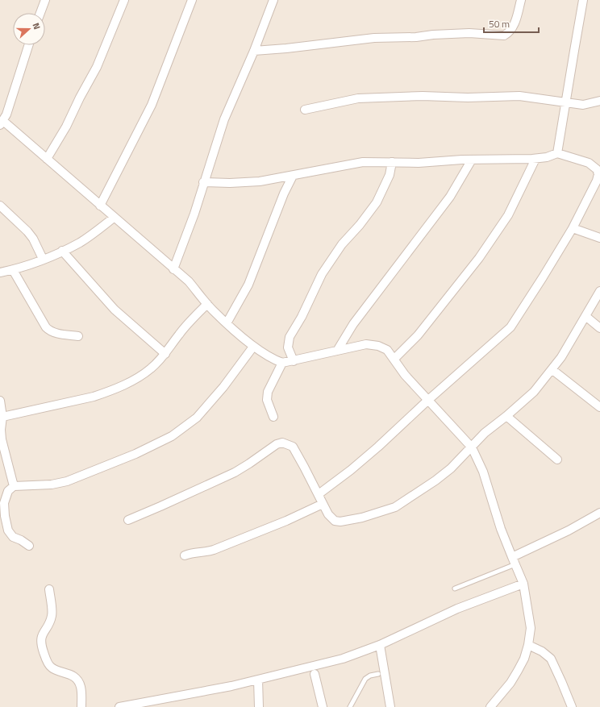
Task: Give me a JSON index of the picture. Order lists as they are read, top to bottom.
{
  "scale_bar": "50 m",
  "north": "right"
}
